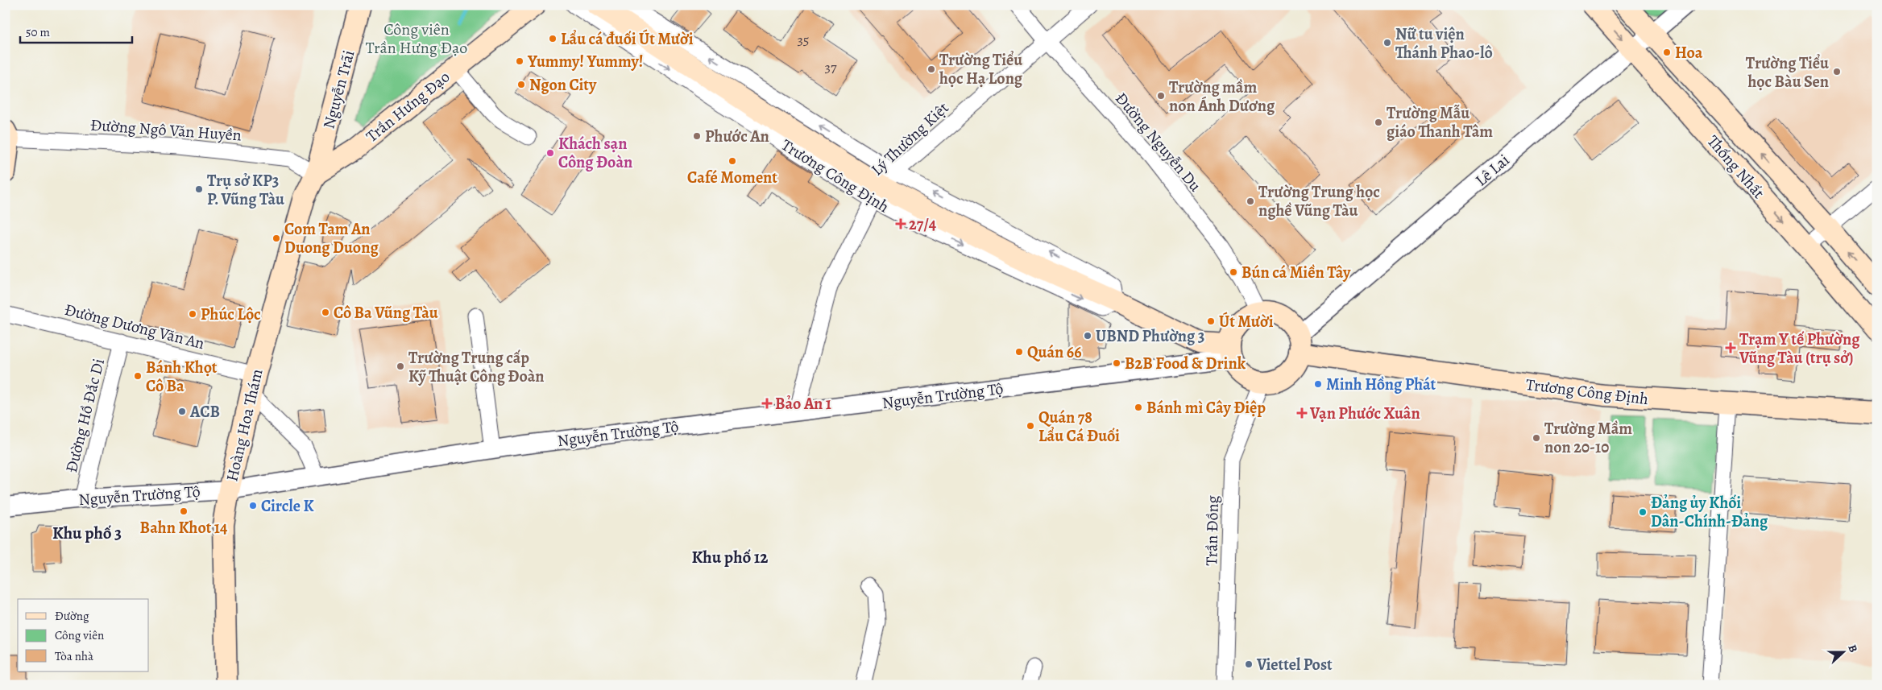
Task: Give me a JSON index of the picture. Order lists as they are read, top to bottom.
{
  "streets": {
    "main road": [
      "Nguyễn Trãi",
      "Trần Hưng Đạo",
      "Thống Nhất",
      "Trương Công Định",
      "Hoàng Hoa Thám"
    ],
    "street": [
      "Đường Ngô Văn Huyền",
      "Lý Thường Kiệt",
      "Đường Nguyễn Du",
      "Lê Lai",
      "Đường Dương Văn An",
      "Nguyễn Trường Tộ",
      "Đường Hồ Đắc Di",
      "Trần Đồng"
    ]
  },
  "crossings": [
    ["Nguyễn Trãi", "Trần Hưng Đạo"],
    ["Nguyễn Trãi", "Đường Ngô Văn Huyền"],
    ["Nguyễn Trãi", "Hoàng Hoa Thám"],
    ["Trần Hưng Đạo", "Đường Ngô Văn Huyền"],
    ["Trần Hưng Đạo", "Hoàng Hoa Thám"],
    ["Đường Ngô Văn Huyền", "Hoàng Hoa Thám"],
    ["Lý Thường Kiệt", "Đường Nguyễn Du"],
    ["Lý Thường Kiệt", "Trương Công Định"],
    ["Lý Thường Kiệt", "Nguyễn Trường Tộ"],
    ["Đường Nguyễn Du", "Lê Lai"],
    ["Đường Nguyễn Du", "Trương Công Định"],
    ["Đường Nguyễn Du", "Nguyễn Trường Tộ"],
    ["Đường Nguyễn Du", "Trần Đồng"],
    ["Thống Nhất", "Lê Lai"],
    ["Lê Lai", "Trương Công Định"],
    ["Lê Lai", "Nguyễn Trường Tộ"],
    ["Lê Lai", "Trần Đồng"],
    ["Trương Công Định", "Nguyễn Trường Tộ"],
    ["Trương Công Định", "Trần Đồng"],
    ["Đường Dương Văn An", "Đường Hồ Đắc Di"],
    ["Đường Dương Văn An", "Hoàng Hoa Thám"],
    ["Nguyễn Trường Tộ", "Đường Hồ Đắc Di"],
    ["Nguyễn Trường Tộ", "Hoàng Hoa Thám"],
    ["Nguyễn Trường Tộ", "Trần Đồng"]
  ],
  "districts": ["Khu phố 3", "Khu phố 12"],
  "parks": ["Công viên Trần Hưng Đạo"],
  "places": {
    "other": [
      "Lẩu cá đuối Út Mười",
      "Nữ tu viện Thánh Phao-lô",
      "Hoa",
      "Yummy! Yummy!",
      "Trường Tiểu học Hạ Long",
      "Trường Tiểu học Bàu Sen",
      "Ngon City",
      "Trường mầm non Ánh Dương",
      "Trường Mẫu giáo Thanh Tâm",
      "Phước An",
      "Khách sạn Công Đoàn",
      "Café Moment",
      "Trụ sở KP3 P. Vũng Tàu",
      "Trường Trung học nghề Vũng Tàu",
      "Com Tam An Duong Duong",
      "Bún cá Miền Tây",
      "Cô Ba Vũng Tàu",
      "Phúc Lộc",
      "Út Mười",
      "UBND Phường 3",
      "Quán 66",
      "B2B Food & Drink",
      "Trường Trung cấp Kỹ Thuật Công Đoàn",
      "Bánh Khọt Cô Ba",
      "Minh Hồng Phát",
      "Bánh mì Cây Điệp",
      "ACB",
      "Quán 78 Lẩu Cá Đuối",
      "Trường Mầm non 20-10",
      "Circle K",
      "Bahn Khot 14",
      "Đảng ủy Khối Dân-Chính-Đảng",
      "Viettel Post"
    ],
    "health": [
      "27/4",
      "Trạm Y tế Phường Vũng Tàu (trụ sở)",
      "Bảo An 1",
      "Vạn Phước Xuân"
    ]
  },
  "house_numbers": ["35", "37"],
  "legend": ["Đường", "Công viên", "Tòa nhà"],
  "scale_bar": "50 m",
  "north": "right"
}
